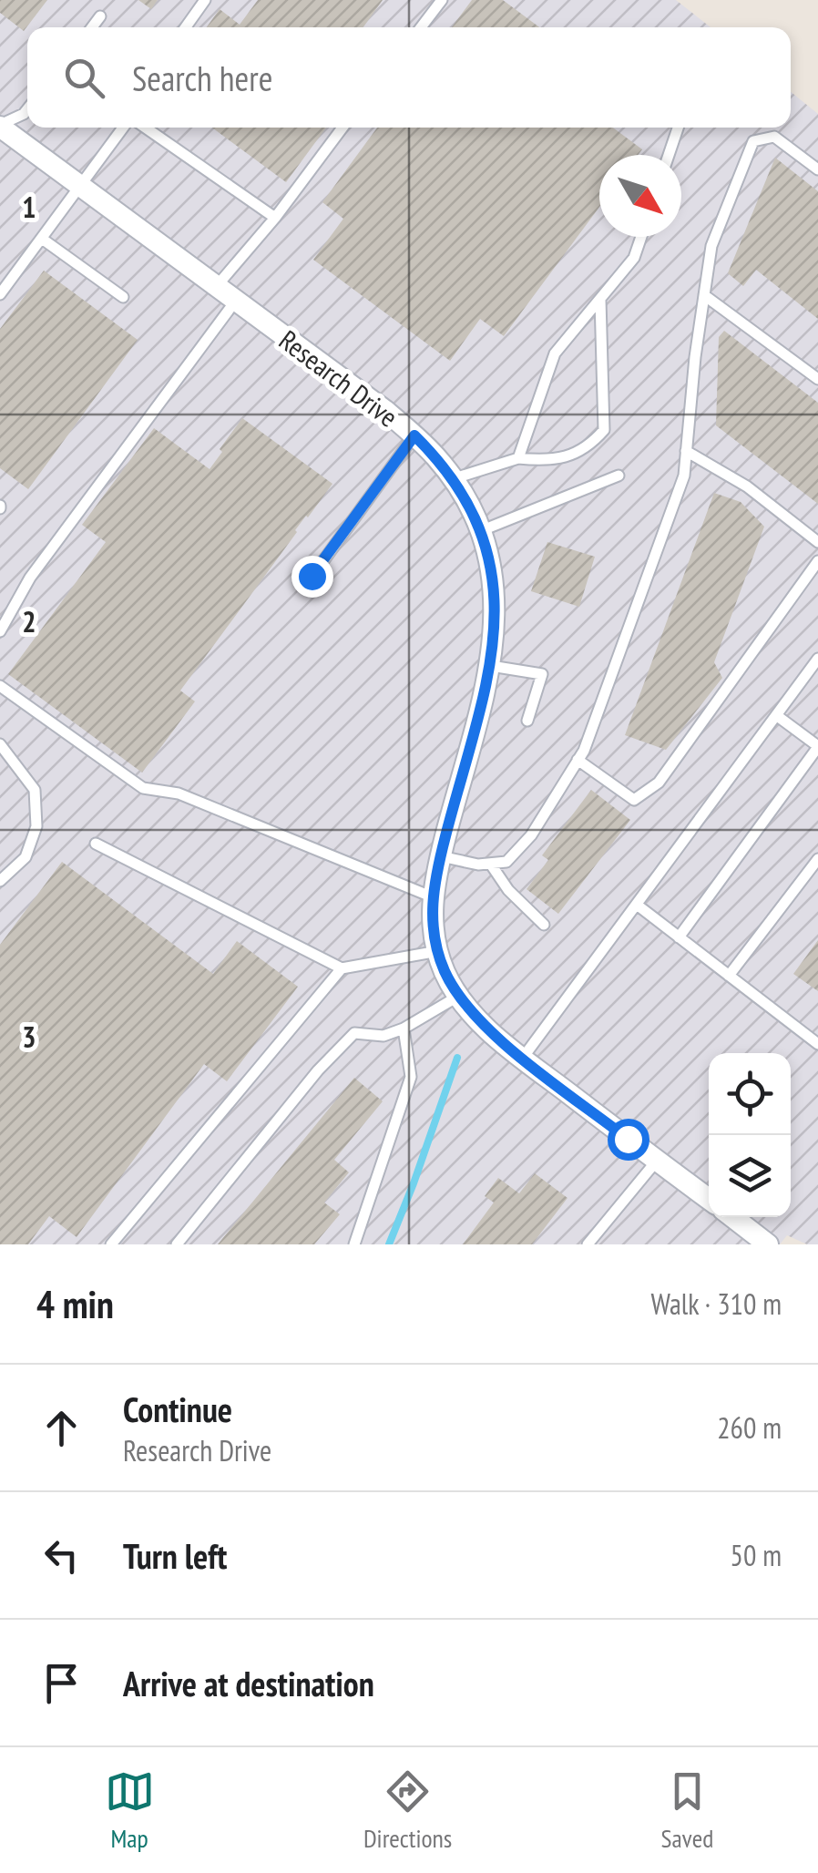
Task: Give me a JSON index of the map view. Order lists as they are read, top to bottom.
{
  "streets": {
    "street": ["Research Drive"]
  },
  "north": "bottom right",
  "page": {
    "search": "Search here",
    "heading": ["4 min", "Walk · 310 m"],
    "list": [
      ["Continue", "Research Drive", "260 m"],
      ["Turn left", "50 m"],
      "Arrive at destination"
    ],
    "nav": ["Map", "Directions", "Saved"]
  },
  "grid": {
    "rows": ["1", "2", "3"]
  }
}
